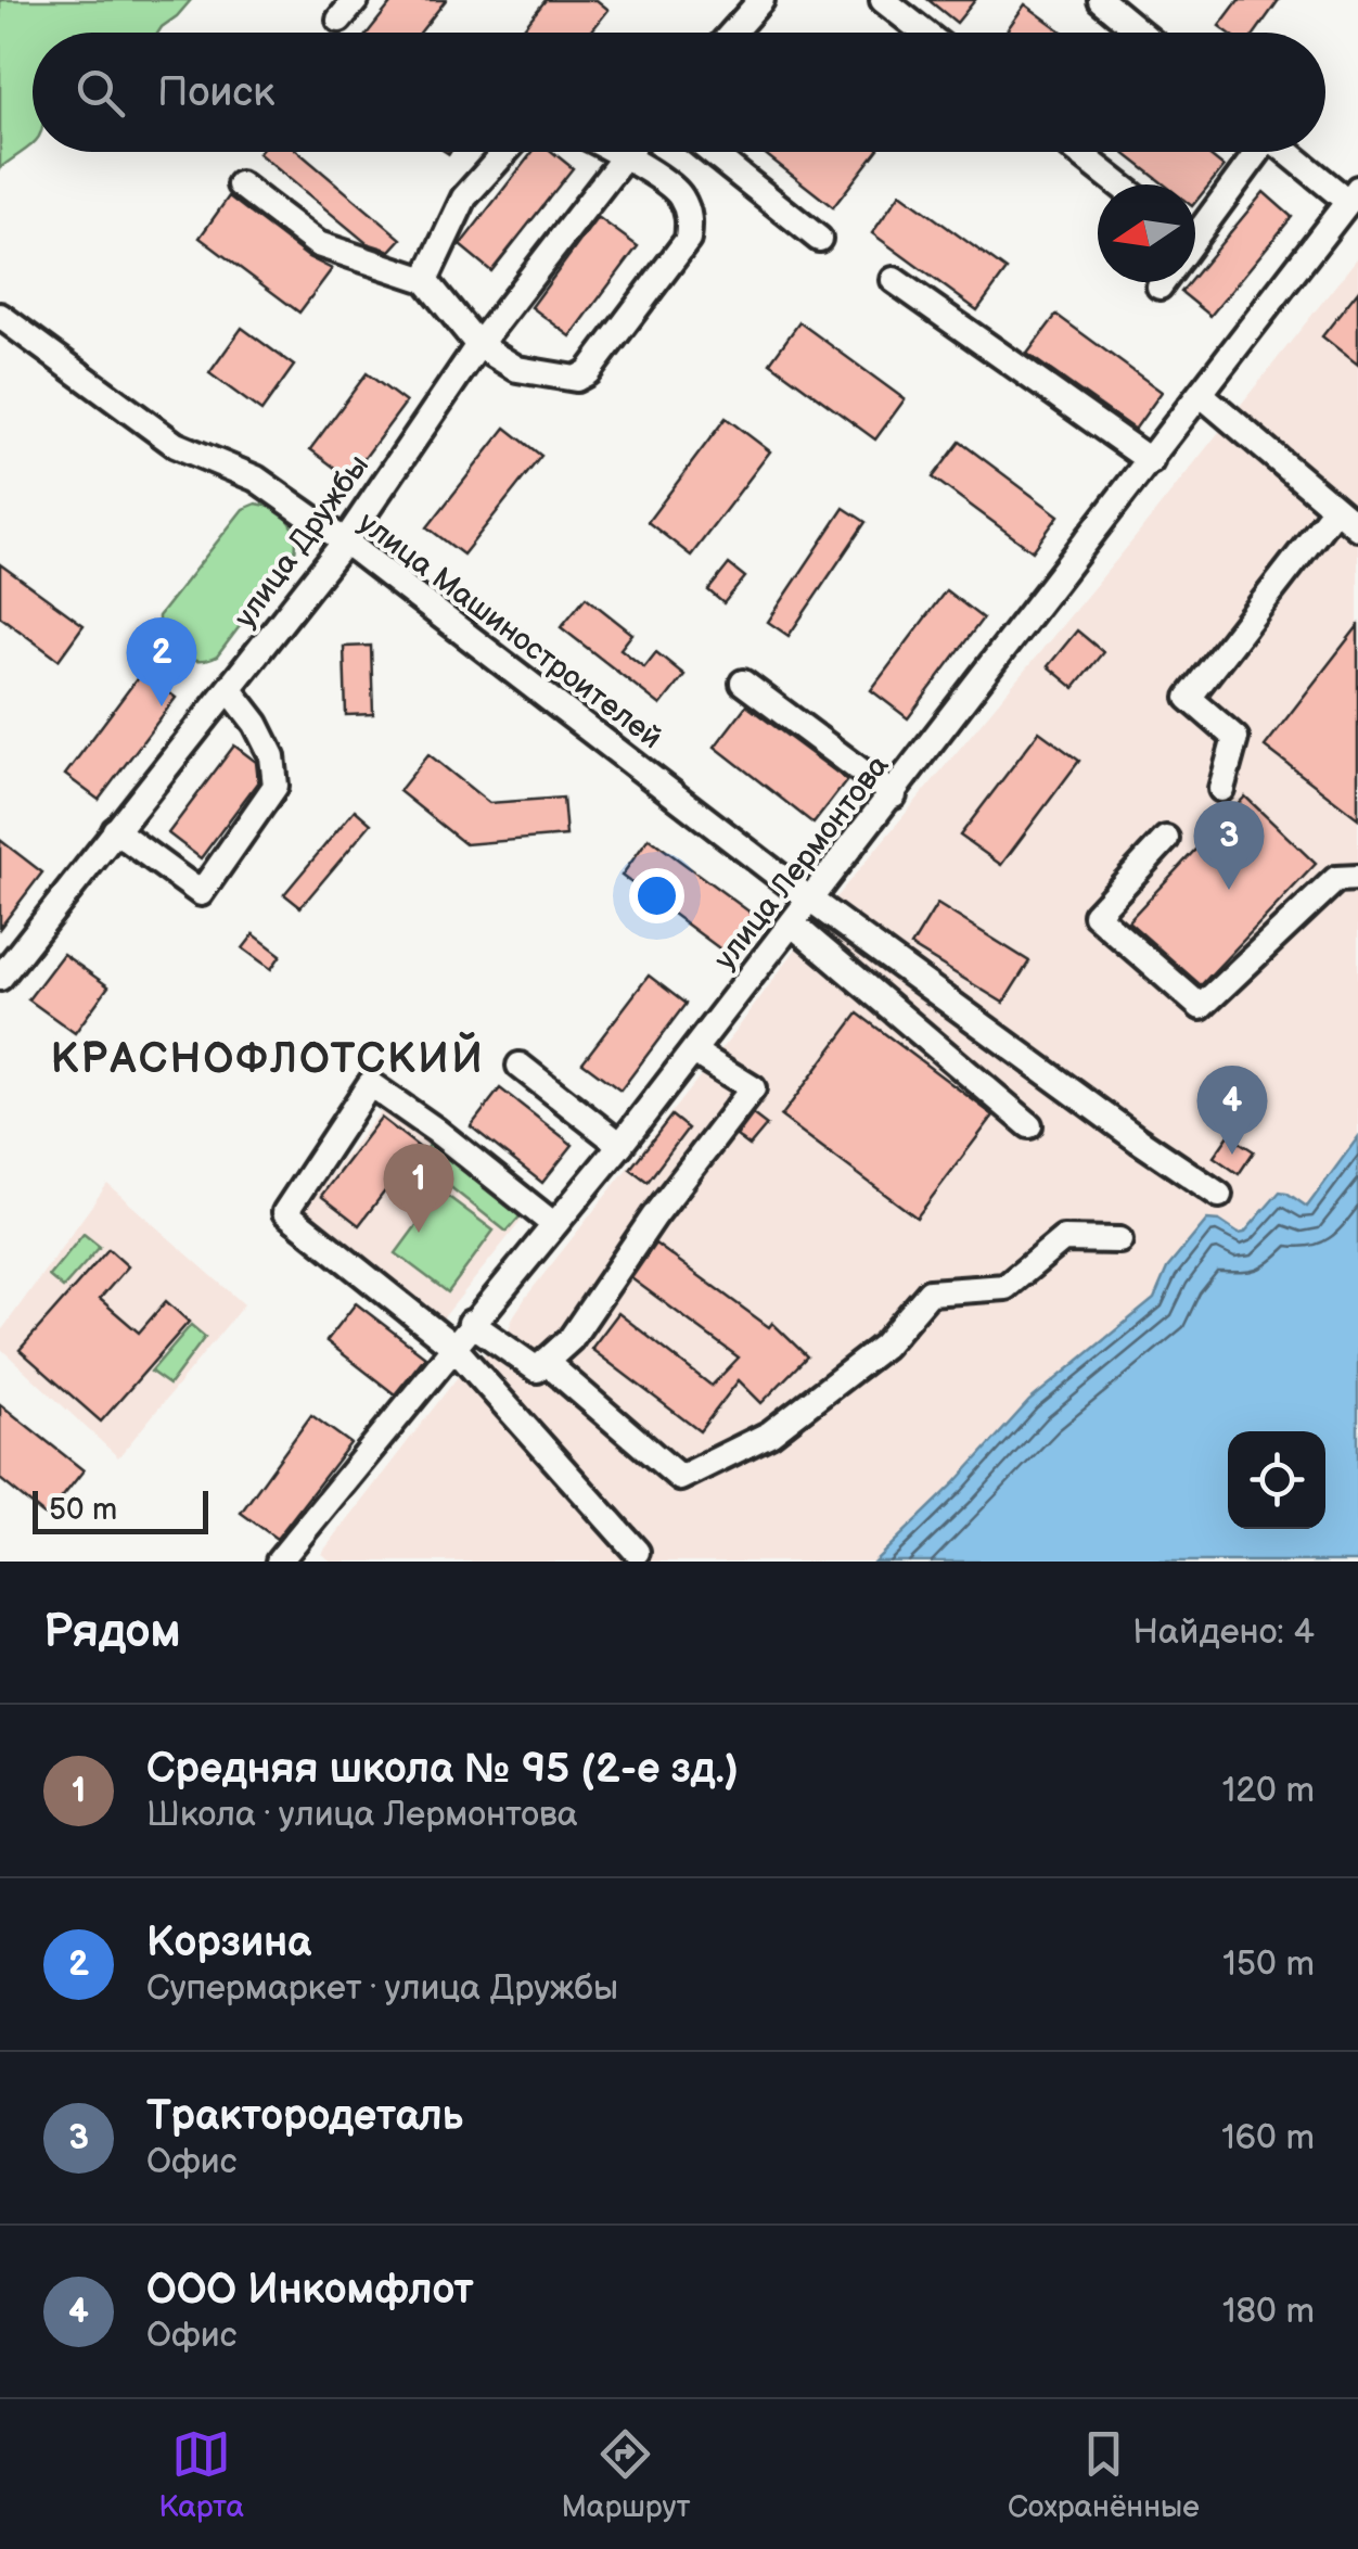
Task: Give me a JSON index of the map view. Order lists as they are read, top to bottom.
{
  "streets": {
    "street": ["улица Дружбы", "улица Машиностроителей", "улица Лермонтова"]
  },
  "crossings": [
    ["улица Дружбы", "улица Машиностроителей"],
    ["улица Машиностроителей", "улица Лермонтова"]
  ],
  "districts": ["КРАСНОФЛОТСКИЙ"],
  "scale_bar": "50 m",
  "north": "left",
  "page": {
    "search": "Поиск",
    "pins": [
      "2",
      "3",
      "4",
      "1"
    ],
    "scale": "50 m",
    "heading": ["Рядом", "Найдено: 4"],
    "list": [
      {
        "mark": "1",
        "name": "Средняя школа № 95 (2-е зд.)",
        "note": "Школа · улица Лермонтова",
        "value": "120 m"
      },
      {
        "mark": "2",
        "name": "Корзина",
        "note": "Супермаркет · улица Дружбы",
        "value": "150 m"
      },
      {
        "mark": "3",
        "name": "Трактородеталь",
        "note": "Офис",
        "value": "160 m"
      },
      {
        "mark": "4",
        "name": "ООО Инкомфлот",
        "note": "Офис",
        "value": "180 m"
      }
    ],
    "nav": ["Карта", "Маршрут", "Сохранённые"]
  }
}
